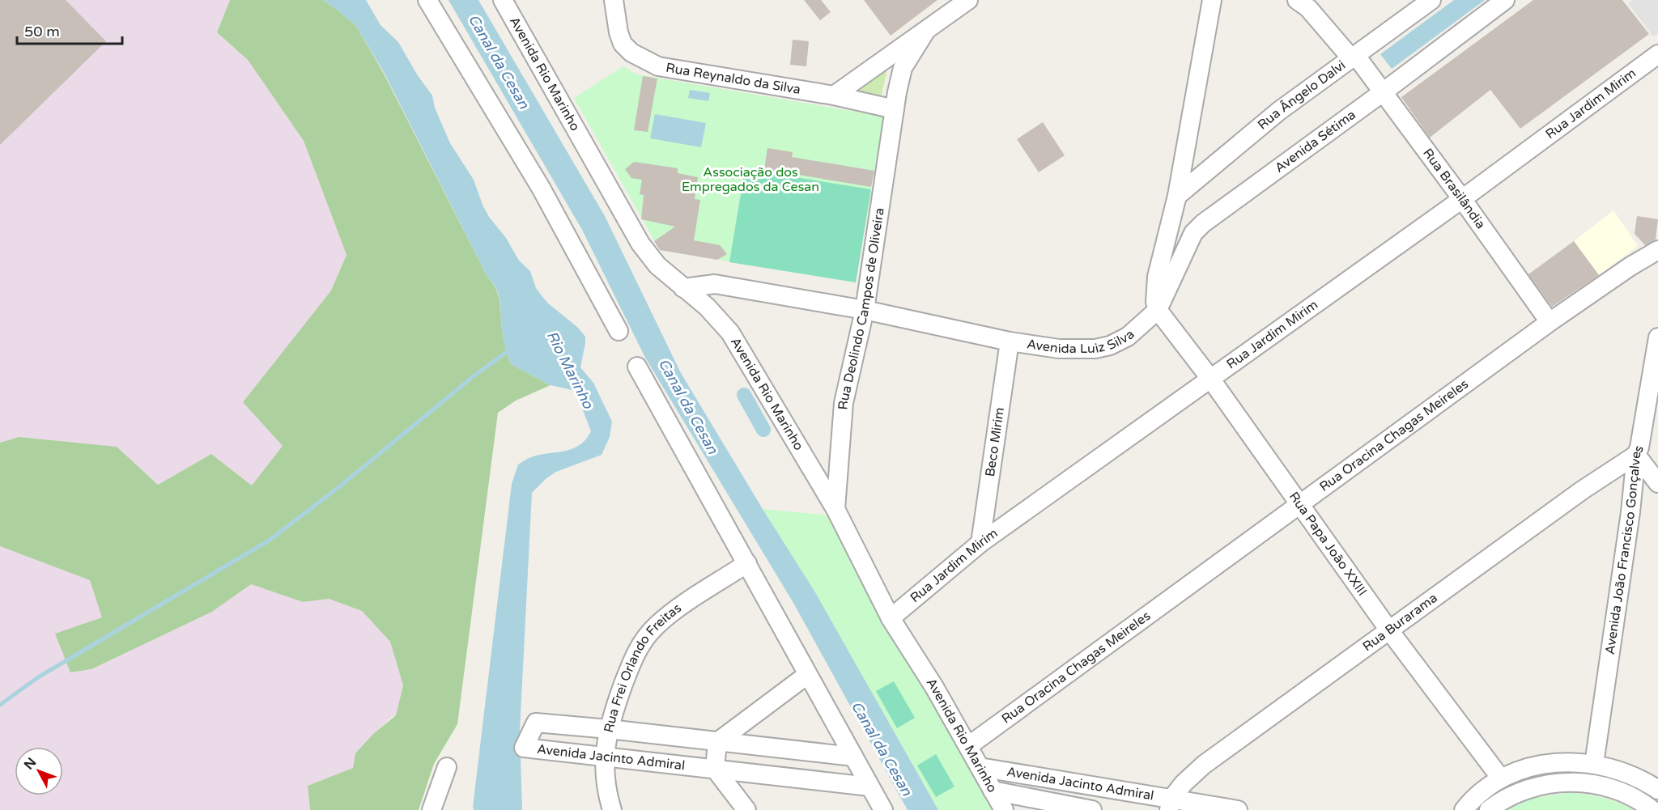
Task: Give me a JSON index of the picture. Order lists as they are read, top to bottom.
{
  "streets": {
    "street": [
      "Avenida Rio Marinho",
      "Rua Reynaldo da Silva",
      "Rua Ângelo Dalvi",
      "Rua Jardim Mirim",
      "Avenida Sétima",
      "Rua Brasilândia",
      "Rua Deolindo Campos de Oliveira",
      "Avenida Luiz Silva",
      "Rua Oracina Chagas Meireles",
      "Beco Mirim",
      "Rua Papa João XXIII",
      "Avenida João Francisco Gonçalves",
      "Rua Burarama",
      "Rua Frei Orlando Freitas",
      "Avenida Jacinto Admiral"
    ]
  },
  "crossings": [
    ["Avenida Rio Marinho", "Rua Jardim Mirim"],
    ["Avenida Rio Marinho", "Rua Deolindo Campos de Oliveira"],
    ["Avenida Rio Marinho", "Avenida Luiz Silva"],
    ["Avenida Rio Marinho", "Rua Oracina Chagas Meireles"],
    ["Avenida Rio Marinho", "Avenida Jacinto Admiral"],
    ["Rua Reynaldo da Silva", "Rua Deolindo Campos de Oliveira"],
    ["Rua Ângelo Dalvi", "Rua Brasilândia"],
    ["Rua Jardim Mirim", "Rua Brasilândia"],
    ["Rua Jardim Mirim", "Beco Mirim"],
    ["Rua Jardim Mirim", "Rua Papa João XXIII"],
    ["Avenida Sétima", "Rua Brasilândia"],
    ["Avenida Sétima", "Avenida Luiz Silva"],
    ["Avenida Sétima", "Rua Papa João XXIII"],
    ["Rua Brasilândia", "Rua Oracina Chagas Meireles"],
    ["Rua Deolindo Campos de Oliveira", "Avenida Luiz Silva"],
    ["Avenida Luiz Silva", "Beco Mirim"],
    ["Avenida Luiz Silva", "Rua Papa João XXIII"],
    ["Rua Oracina Chagas Meireles", "Rua Papa João XXIII"],
    ["Rua Papa João XXIII", "Rua Burarama"],
    ["Avenida João Francisco Gonçalves", "Rua Burarama"],
    ["Rua Burarama", "Avenida Jacinto Admiral"],
    ["Rua Frei Orlando Freitas", "Avenida Jacinto Admiral"]
  ],
  "water": ["Canal da Cesan", "Rio Marinho"],
  "parks": ["Associação dos Empregados da Cesan"],
  "scale_bar": "50 m",
  "north": "top left"
}
